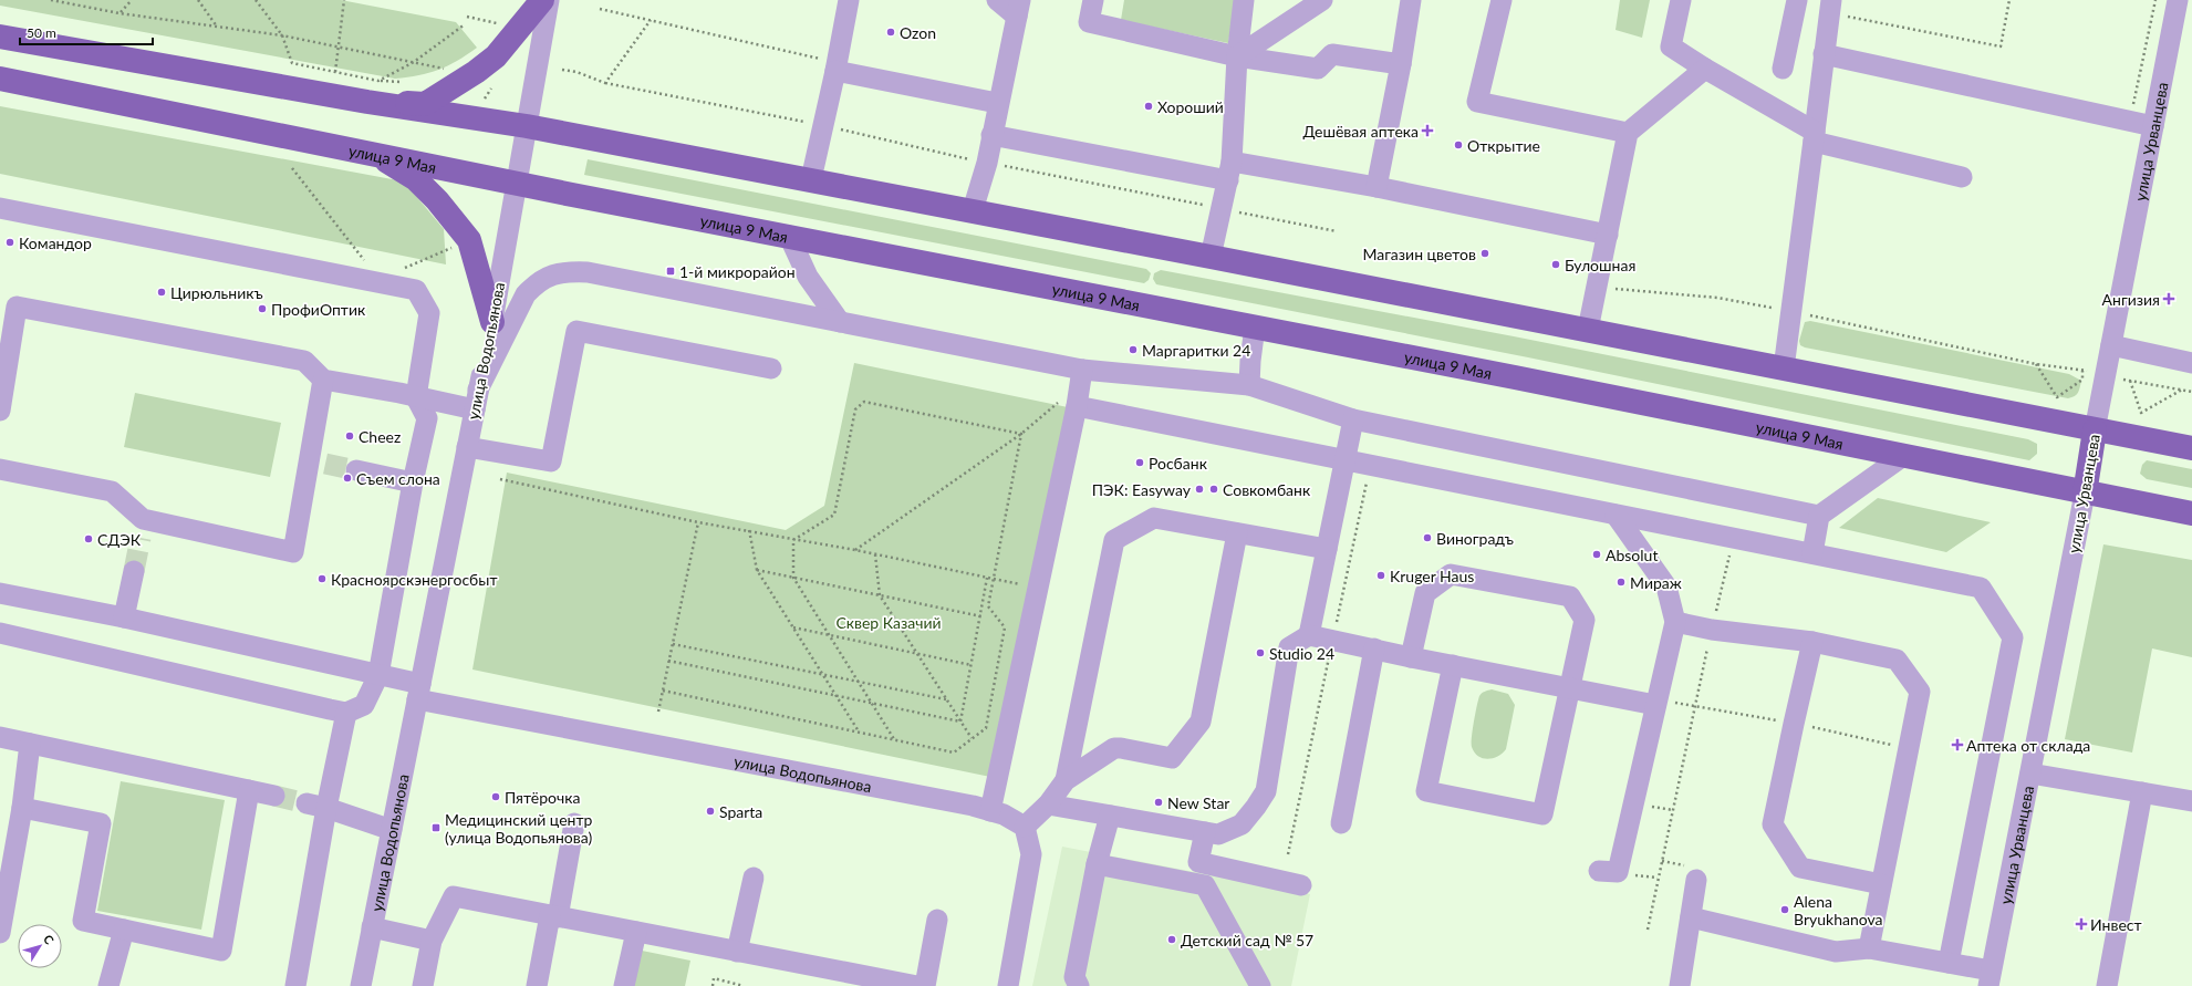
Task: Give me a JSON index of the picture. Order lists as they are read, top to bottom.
{
  "streets": {
    "main road": ["улица Урванцева", "улица 9 Мая"],
    "street": ["улица Водопьянова"]
  },
  "crossings": [
    ["улица Урванцева", "улица 9 Мая"],
    ["улица 9 Мая", "улица Водопьянова"]
  ],
  "parks": ["Сквер Казачий"],
  "places": {
    "other": [
      "Ozon",
      "Хороший",
      "Открытие",
      "Командор",
      "Магазин цветов",
      "Булошная",
      "Цирюльникъ",
      "ПрофиОптик",
      "Маргаритки 24",
      "Cheez",
      "Росбанк",
      "Съем слона",
      "ПЭК: Easyway",
      "Совкомбанк",
      "Виноградъ",
      "СДЭК",
      "Absolut",
      "Kruger Haus",
      "Красноярскэнергосбыт",
      "Мираж",
      "Studio 24",
      "Пятёрочка",
      "New Star",
      "Sparta",
      "Alena Bryukhanova",
      "Детский сад № 57"
    ],
    "health": [
      "Дешёвая аптека",
      "Ангизия",
      "Аптека от склада",
      "Инвест"
    ],
    "transit": ["1-й микрорайон", "Медицинский центр (улица Водопьянова)"]
  },
  "scale_bar": "50 m",
  "north": "top right"
}
